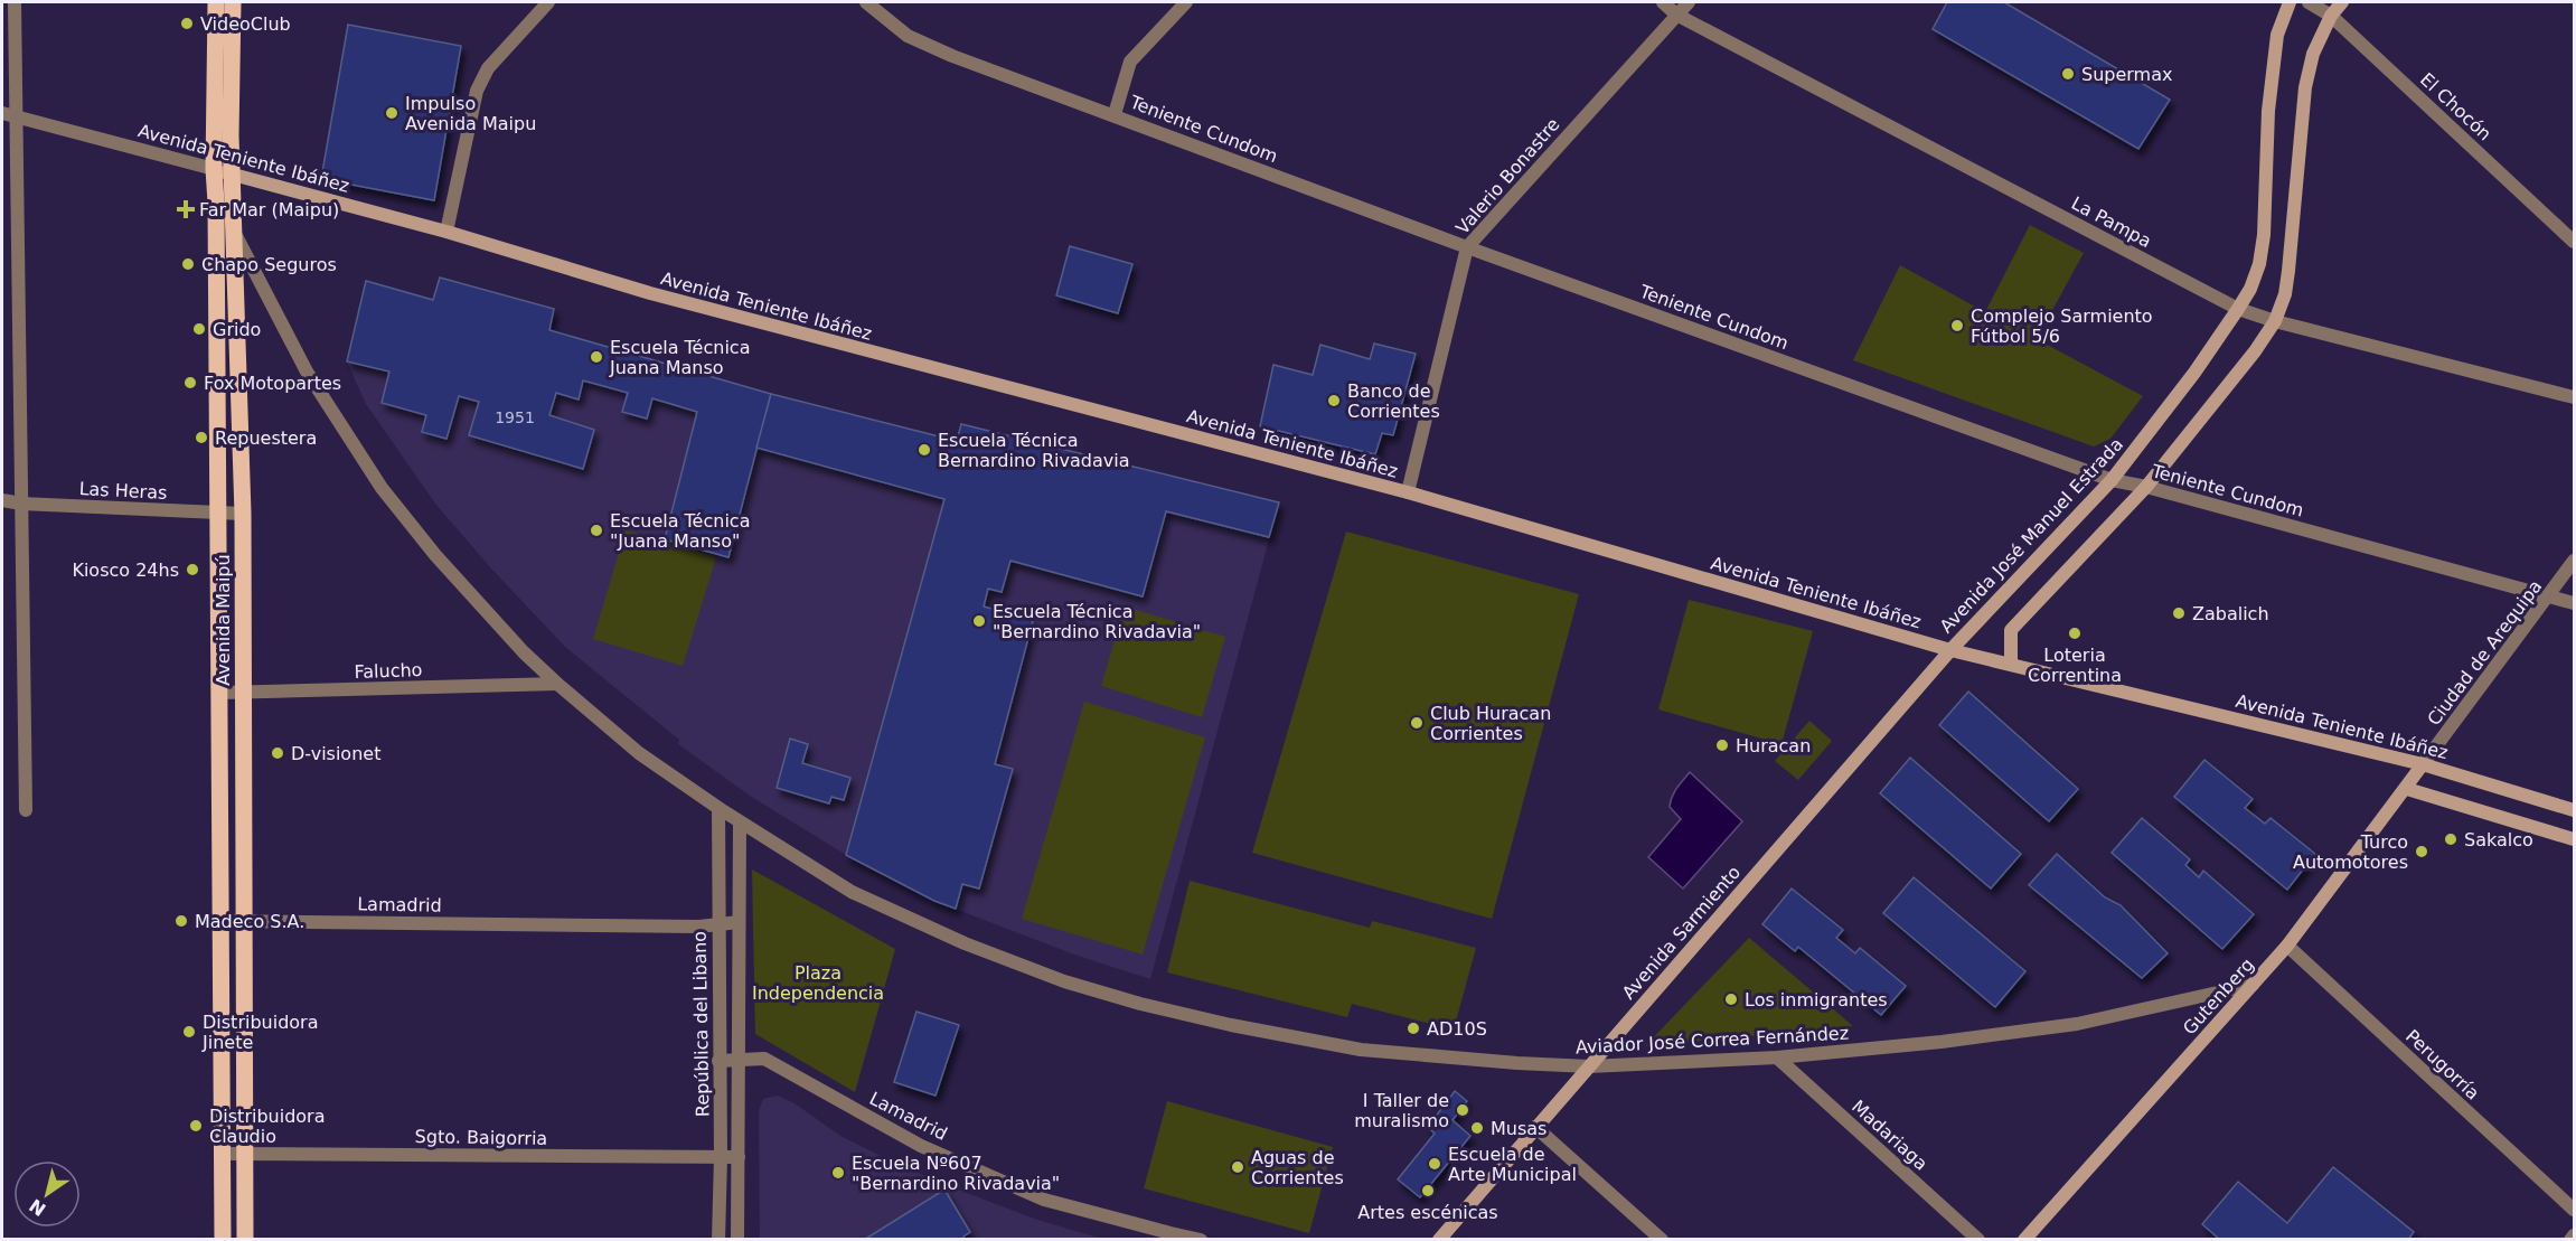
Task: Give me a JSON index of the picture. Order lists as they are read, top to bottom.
{
  "streets": {
    "main road": [
      "Avenida Teniente Ibáñez",
      "Avenida José Manuel Estrada",
      "Avenida Maipú",
      "Avenida Sarmiento",
      "Gutenberg"
    ],
    "street": [
      "El Chocón",
      "Teniente Cundom",
      "Valerio Bonastre",
      "La Pampa",
      "Las Heras",
      "Ciudad de Arequipa",
      "Falucho",
      "Lamadrid",
      "República del Libano",
      "Aviador José Correa Fernández",
      "Perugorría",
      "Madariaga",
      "Sgto. Baigorria"
    ]
  },
  "crossings": [
    ["Teniente Cundom", "Valerio Bonastre"],
    ["Teniente Cundom", "Avenida José Manuel Estrada"],
    ["Teniente Cundom", "Ciudad de Arequipa"],
    ["Avenida Teniente Ibáñez", "Valerio Bonastre"],
    ["Avenida Teniente Ibáñez", "Avenida José Manuel Estrada"],
    ["Avenida Teniente Ibáñez", "Avenida Maipú"],
    ["Avenida Teniente Ibáñez", "Ciudad de Arequipa"],
    ["Avenida Teniente Ibáñez", "Avenida Sarmiento"],
    ["Avenida Teniente Ibáñez", "Gutenberg"],
    ["Avenida Teniente Ibáñez", "Aviador José Correa Fernández"],
    ["Valerio Bonastre", "La Pampa"],
    ["La Pampa", "Avenida José Manuel Estrada"],
    ["Las Heras", "Avenida Maipú"],
    ["Avenida José Manuel Estrada", "Avenida Sarmiento"],
    ["Avenida Maipú", "Falucho"],
    ["Avenida Maipú", "Lamadrid"],
    ["Avenida Maipú", "Aviador José Correa Fernández"],
    ["Avenida Maipú", "Sgto. Baigorria"],
    ["Ciudad de Arequipa", "Gutenberg"],
    ["Falucho", "Aviador José Correa Fernández"],
    ["Lamadrid", "República del Libano"],
    ["Avenida Sarmiento", "Aviador José Correa Fernández"],
    ["Gutenberg", "Aviador José Correa Fernández"],
    ["Gutenberg", "Perugorría"],
    ["República del Libano", "Aviador José Correa Fernández"],
    ["República del Libano", "Sgto. Baigorria"],
    ["Aviador José Correa Fernández", "Madariaga"]
  ],
  "parks": ["Plaza Independencia"],
  "places": {
    "other": [
      "VideoClub",
      "Supermax",
      "Impulso Avenida Maipu",
      "Chapo Seguros",
      "Complejo Sarmiento Fútbol 5/6",
      "Grido",
      "Escuela Técnica Juana Manso",
      "Fox Motopartes",
      "Banco de Corrientes",
      "Repuestera",
      "Escuela Técnica Bernardino Rivadavia",
      "Escuela Técnica \"Juana Manso\"",
      "Kiosco 24hs",
      "Zabalich",
      "Escuela Técnica \"Bernardino Rivadavia\"",
      "Loteria Correntina",
      "Club Huracan Corrientes",
      "Huracan",
      "D-visionet",
      "Sakalco",
      "Turco Automotores",
      "Madeco S.A.",
      "Los inmigrantes",
      "AD10S",
      "Distribuidora Jinete",
      "I Taller de muralismo",
      "Distribuidora Claudio",
      "Musas",
      "Escuela de Arte Municipal",
      "Aguas de Corrientes",
      "Escuela Nº607 \"Bernardino Rivadavia\"",
      "Artes escénicas"
    ],
    "health": ["Far Mar (Maipu)"]
  },
  "house_numbers": ["1951"],
  "north": "bottom left"
}
